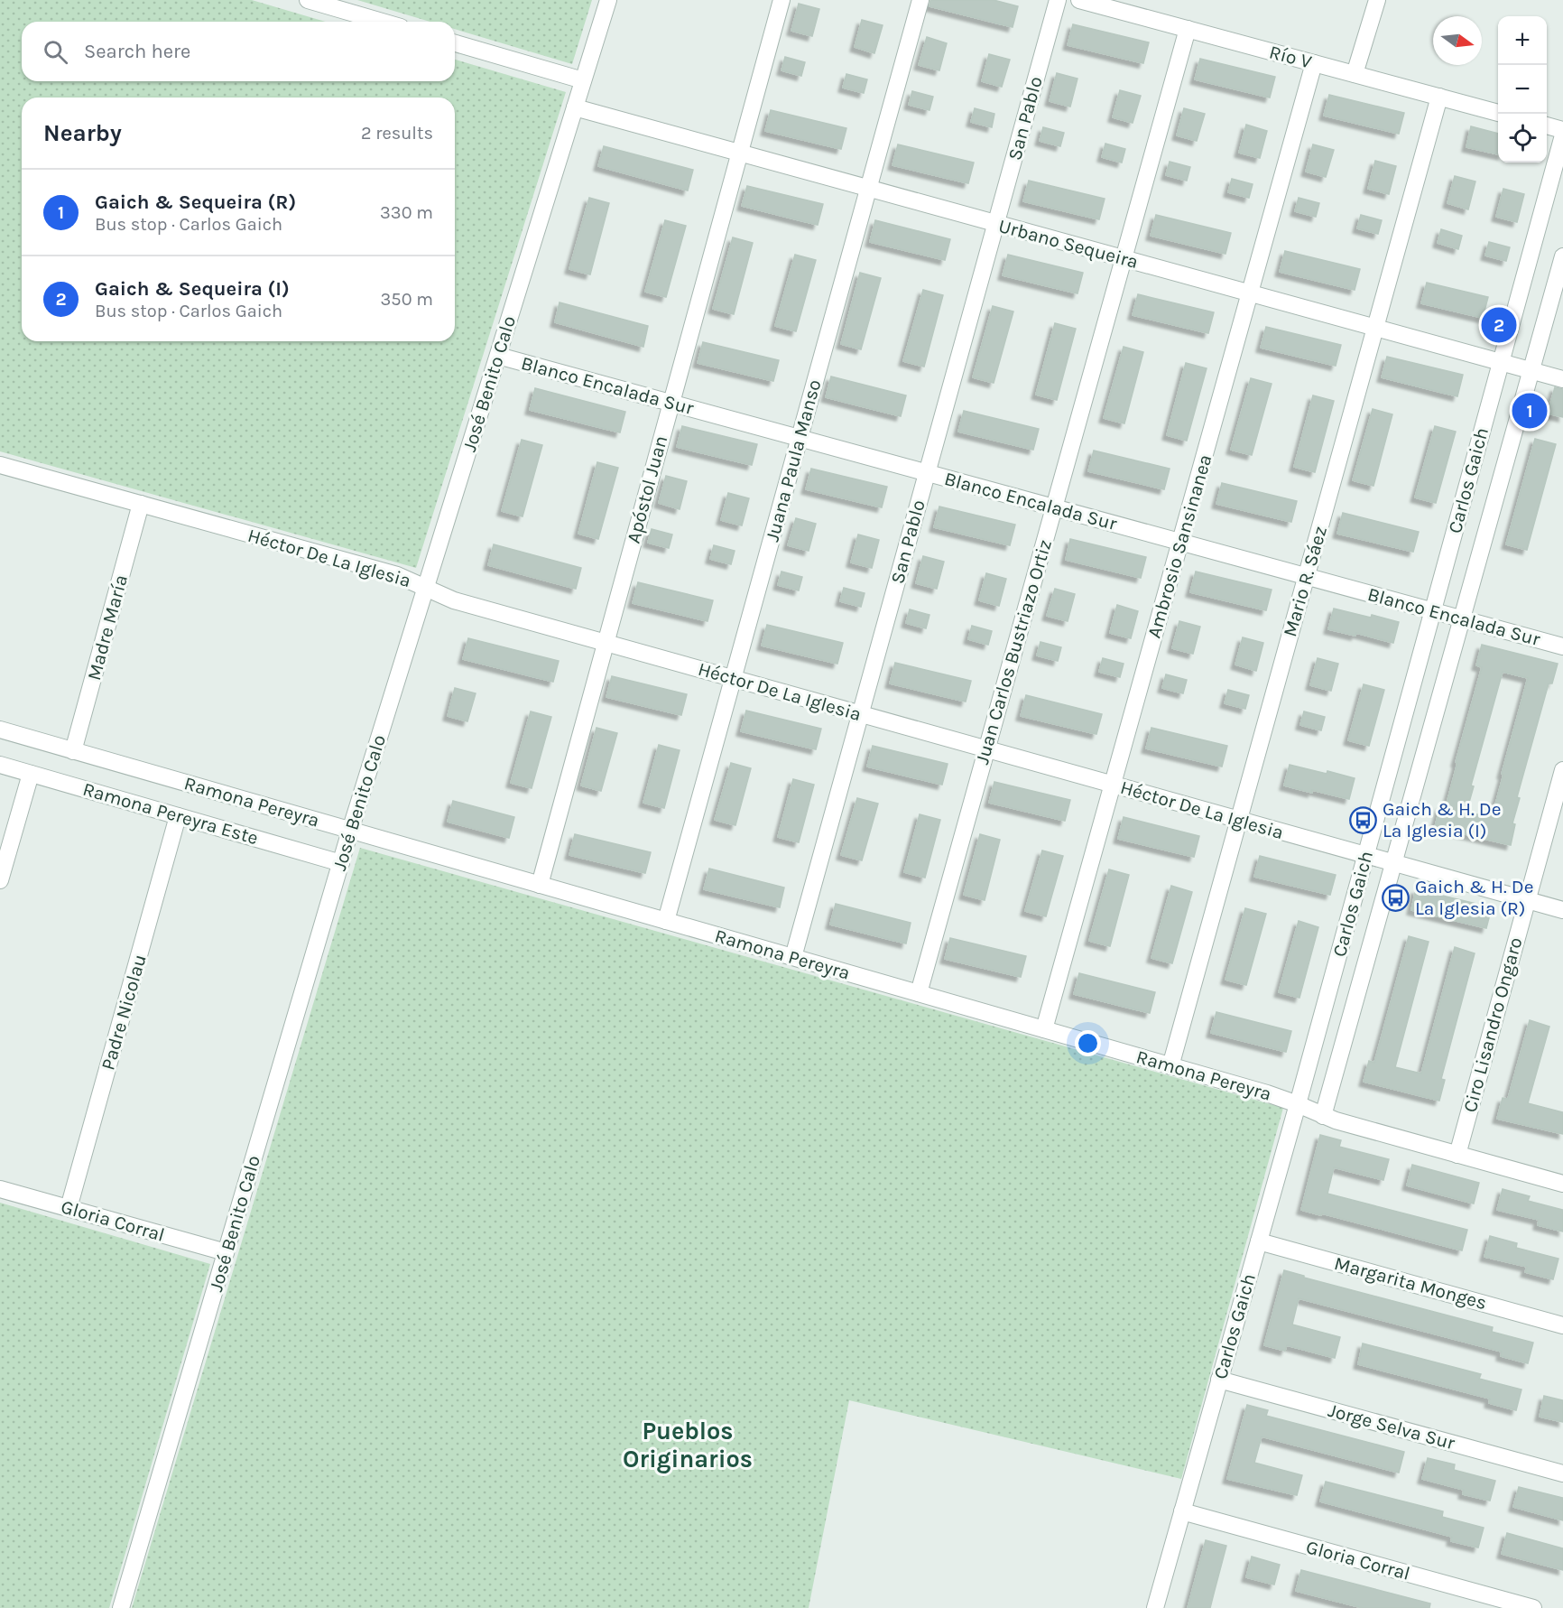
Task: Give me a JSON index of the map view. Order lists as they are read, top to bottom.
{
  "streets": {
    "street": [
      "Río V",
      "San Pablo",
      "Urbano Sequeira",
      "José Benito Calo",
      "Blanco Encalada Sur",
      "Juana Paula Manso",
      "Carlos Gaich",
      "Apóstol Juan",
      "Ambrosio Sansinanea",
      "Héctor De La Iglesia",
      "Mario R. Sáez",
      "Madre María",
      "Juan Carlos Bustriazo Ortiz",
      "Ramona Pereyra",
      "Ramona Pereyra Este",
      "Padre Nicolau",
      "Ciro Lisandro Ongaro",
      "Gloria Corral",
      "Margarita Monges",
      "Jorge Selva Sur"
    ]
  },
  "crossings": [
    ["Río V", "Ambrosio Sansinanea"],
    ["Río V", "Mario R. Sáez"],
    ["Río V", "Juan Carlos Bustriazo Ortiz"],
    ["San Pablo", "Urbano Sequeira"],
    ["San Pablo", "Blanco Encalada Sur"],
    ["San Pablo", "Héctor De La Iglesia"],
    ["San Pablo", "Ramona Pereyra"],
    ["Urbano Sequeira", "José Benito Calo"],
    ["Urbano Sequeira", "Juana Paula Manso"],
    ["Urbano Sequeira", "Carlos Gaich"],
    ["Urbano Sequeira", "Apóstol Juan"],
    ["Urbano Sequeira", "Ambrosio Sansinanea"],
    ["Urbano Sequeira", "Mario R. Sáez"],
    ["Urbano Sequeira", "Juan Carlos Bustriazo Ortiz"],
    ["José Benito Calo", "Blanco Encalada Sur"],
    ["José Benito Calo", "Héctor De La Iglesia"],
    ["José Benito Calo", "Ramona Pereyra"],
    ["José Benito Calo", "Ramona Pereyra Este"],
    ["José Benito Calo", "Gloria Corral"],
    ["Blanco Encalada Sur", "Juana Paula Manso"],
    ["Blanco Encalada Sur", "Carlos Gaich"],
    ["Blanco Encalada Sur", "Apóstol Juan"],
    ["Blanco Encalada Sur", "Ambrosio Sansinanea"],
    ["Blanco Encalada Sur", "Mario R. Sáez"],
    ["Blanco Encalada Sur", "Juan Carlos Bustriazo Ortiz"],
    ["Juana Paula Manso", "Héctor De La Iglesia"],
    ["Juana Paula Manso", "Ramona Pereyra"],
    ["Carlos Gaich", "Héctor De La Iglesia"],
    ["Carlos Gaich", "Ramona Pereyra"],
    ["Carlos Gaich", "Gloria Corral"],
    ["Carlos Gaich", "Margarita Monges"],
    ["Carlos Gaich", "Jorge Selva Sur"],
    ["Apóstol Juan", "Héctor De La Iglesia"],
    ["Apóstol Juan", "Ramona Pereyra"],
    ["Ambrosio Sansinanea", "Héctor De La Iglesia"],
    ["Ambrosio Sansinanea", "Ramona Pereyra"],
    ["Héctor De La Iglesia", "Mario R. Sáez"],
    ["Héctor De La Iglesia", "Madre María"],
    ["Héctor De La Iglesia", "Juan Carlos Bustriazo Ortiz"],
    ["Héctor De La Iglesia", "Ciro Lisandro Ongaro"],
    ["Mario R. Sáez", "Ramona Pereyra"],
    ["Madre María", "Ramona Pereyra"],
    ["Juan Carlos Bustriazo Ortiz", "Ramona Pereyra"],
    ["Ramona Pereyra", "Ciro Lisandro Ongaro"],
    ["Ramona Pereyra Este", "Padre Nicolau"],
    ["Padre Nicolau", "Gloria Corral"]
  ],
  "districts": ["Pueblos Originarios"],
  "places": {
    "bus stop": ["Gaich & H. De La Iglesia (I)", "Gaich & H. De La Iglesia (R)"]
  },
  "north": "right",
  "page": {
    "map_buttons": ["+", "−"],
    "search": "Search here",
    "heading": ["Nearby", "2 results"],
    "list": [
      {
        "mark": "1",
        "name": "Gaich & Sequeira (R)",
        "note": "Bus stop · Carlos Gaich",
        "value": "330 m"
      },
      {
        "mark": "2",
        "name": "Gaich & Sequeira (I)",
        "note": "Bus stop · Carlos Gaich",
        "value": "350 m"
      }
    ],
    "pins": ["2", "1"]
  }
}
